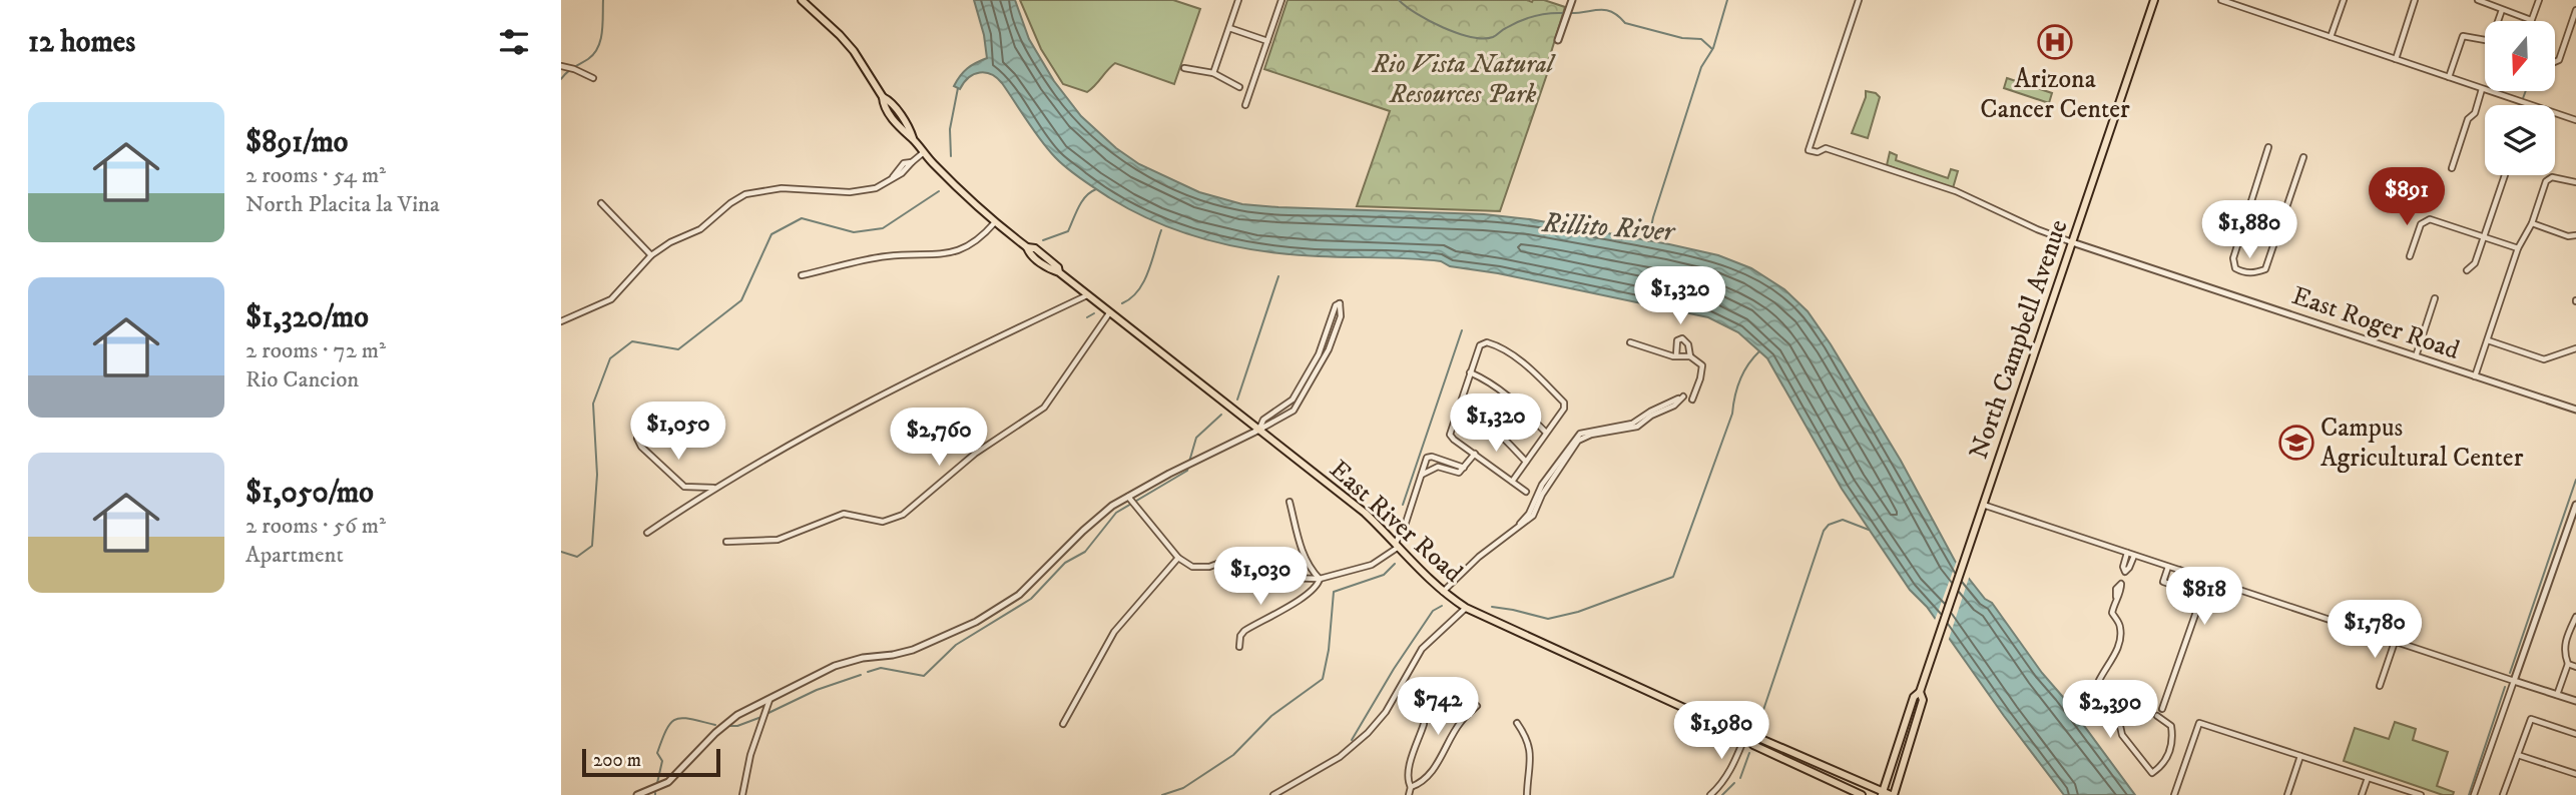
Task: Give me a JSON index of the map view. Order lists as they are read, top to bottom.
{
  "streets": {
    "main road": ["North Campbell Avenue", "East River Road"],
    "street": ["East Roger Road"]
  },
  "crossings": [
    ["East Roger Road", "North Campbell Avenue"],
    ["North Campbell Avenue", "East River Road"]
  ],
  "water": ["Rillito River"],
  "parks": ["Rio Vista Natural Resources Park"],
  "places": {
    "hospital": ["Arizona Cancer Center"],
    "school or university": ["Campus Agricultural Center"]
  },
  "scale_bar": "200 m",
  "north": "bottom",
  "page": {
    "heading": "12 homes",
    "list": [
      {
        "name": "$891/mo",
        "note": "2 rooms · 54 m² · North Placita la Vina"
      },
      {
        "name": "$1,320/mo",
        "note": "2 rooms · 72 m² · Rio Cancion"
      },
      {
        "name": "$1,050/mo",
        "note": "2 rooms · 56 m² · Apartment"
      }
    ],
    "price": [
      "$891",
      "$1,880",
      "$1,320",
      "$1,320",
      "$1,050",
      "$2,760",
      "$1,030",
      "$818",
      "$1,780",
      "$742",
      "$2,390",
      "$1,980"
    ],
    "scale": "200 m"
  }
}
